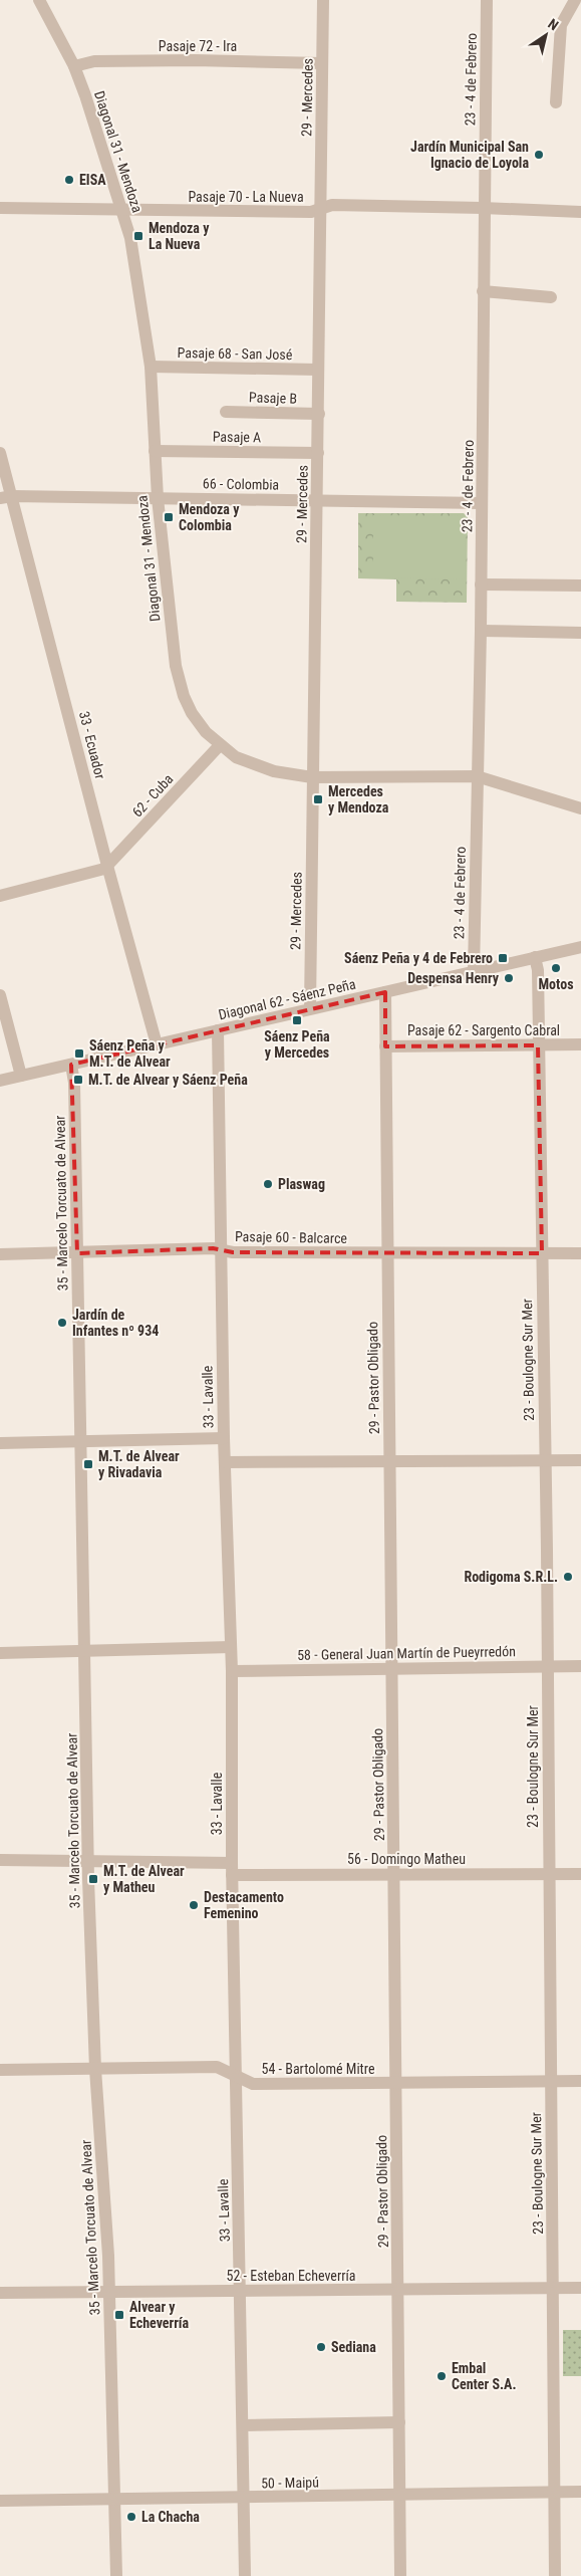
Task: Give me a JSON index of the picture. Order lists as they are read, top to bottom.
{
  "streets": {
    "street": [
      "Pasaje 72 - Ira",
      "23 - 4 de Febrero",
      "29 - Mercedes",
      "Diagonal 31 - Mendoza",
      "Pasaje 70 - La Nueva",
      "Pasaje 68 - San José",
      "Pasaje B",
      "Pasaje A",
      "66 - Colombia",
      "33 - Ecuador",
      "62 - Cuba",
      "Diagonal 62 - Sáenz Peña",
      "Pasaje 62 - Sargento Cabral",
      "35 - Marcelo Torcuato de Alvear",
      "Pasaje 60 - Balcarce",
      "23 - Boulogne Sur Mer",
      "29 - Pastor Obligado",
      "33 - Lavalle",
      "58 - General Juan Martín de Pueyrredón",
      "56 - Domingo Matheu",
      "54 - Bartolomé Mitre",
      "52 - Esteban Echeverría",
      "50 - Maipú"
    ]
  },
  "crossings": [
    ["Pasaje 72 - Ira", "29 - Mercedes"],
    ["Pasaje 72 - Ira", "Diagonal 31 - Mendoza"],
    ["23 - 4 de Febrero", "Diagonal 31 - Mendoza"],
    ["23 - 4 de Febrero", "Pasaje 70 - La Nueva"],
    ["23 - 4 de Febrero", "66 - Colombia"],
    ["23 - 4 de Febrero", "Diagonal 62 - Sáenz Peña"],
    ["29 - Mercedes", "Diagonal 31 - Mendoza"],
    ["29 - Mercedes", "Pasaje 70 - La Nueva"],
    ["29 - Mercedes", "Pasaje 68 - San José"],
    ["29 - Mercedes", "Pasaje B"],
    ["29 - Mercedes", "Pasaje A"],
    ["29 - Mercedes", "66 - Colombia"],
    ["29 - Mercedes", "Diagonal 62 - Sáenz Peña"],
    ["Diagonal 31 - Mendoza", "Pasaje 70 - La Nueva"],
    ["Diagonal 31 - Mendoza", "Pasaje 68 - San José"],
    ["Diagonal 31 - Mendoza", "Pasaje A"],
    ["Diagonal 31 - Mendoza", "66 - Colombia"],
    ["Diagonal 31 - Mendoza", "62 - Cuba"],
    ["66 - Colombia", "33 - Ecuador"],
    ["33 - Ecuador", "62 - Cuba"],
    ["33 - Ecuador", "Diagonal 62 - Sáenz Peña"],
    ["Diagonal 62 - Sáenz Peña", "35 - Marcelo Torcuato de Alvear"],
    ["Diagonal 62 - Sáenz Peña", "23 - Boulogne Sur Mer"],
    ["Diagonal 62 - Sáenz Peña", "29 - Pastor Obligado"],
    ["Diagonal 62 - Sáenz Peña", "33 - Lavalle"],
    ["Pasaje 62 - Sargento Cabral", "23 - Boulogne Sur Mer"],
    ["Pasaje 62 - Sargento Cabral", "29 - Pastor Obligado"],
    ["35 - Marcelo Torcuato de Alvear", "Pasaje 60 - Balcarce"],
    ["35 - Marcelo Torcuato de Alvear", "56 - Domingo Matheu"],
    ["35 - Marcelo Torcuato de Alvear", "54 - Bartolomé Mitre"],
    ["35 - Marcelo Torcuato de Alvear", "52 - Esteban Echeverría"],
    ["35 - Marcelo Torcuato de Alvear", "50 - Maipú"],
    ["Pasaje 60 - Balcarce", "23 - Boulogne Sur Mer"],
    ["Pasaje 60 - Balcarce", "29 - Pastor Obligado"],
    ["Pasaje 60 - Balcarce", "33 - Lavalle"],
    ["23 - Boulogne Sur Mer", "58 - General Juan Martín de Pueyrredón"],
    ["23 - Boulogne Sur Mer", "56 - Domingo Matheu"],
    ["23 - Boulogne Sur Mer", "54 - Bartolomé Mitre"],
    ["23 - Boulogne Sur Mer", "52 - Esteban Echeverría"],
    ["23 - Boulogne Sur Mer", "50 - Maipú"],
    ["29 - Pastor Obligado", "58 - General Juan Martín de Pueyrredón"],
    ["29 - Pastor Obligado", "56 - Domingo Matheu"],
    ["29 - Pastor Obligado", "54 - Bartolomé Mitre"],
    ["29 - Pastor Obligado", "52 - Esteban Echeverría"],
    ["29 - Pastor Obligado", "50 - Maipú"],
    ["33 - Lavalle", "58 - General Juan Martín de Pueyrredón"],
    ["33 - Lavalle", "56 - Domingo Matheu"],
    ["33 - Lavalle", "54 - Bartolomé Mitre"],
    ["33 - Lavalle", "52 - Esteban Echeverría"],
    ["33 - Lavalle", "50 - Maipú"]
  ],
  "places": {
    "other": [
      "Jardín Municipal San Ignacio de Loyola",
      "EISA",
      "Motos",
      "Despensa Henry",
      "Plaswag",
      "Jardín de Infantes nº 934",
      "Rodigoma S.R.L.",
      "Destacamento Femenino",
      "Sediana",
      "Embal Center S.A.",
      "La Chacha"
    ],
    "transit": [
      "Mendoza y La Nueva",
      "Mendoza y Colombia",
      "Mercedes y Mendoza",
      "Sáenz Peña y 4 de Febrero",
      "Sáenz Peña y Mercedes",
      "Sáenz Peña y M.T. de Alvear",
      "M.T. de Alvear y Sáenz Peña",
      "M.T. de Alvear y Rivadavia",
      "M.T. de Alvear y Matheu",
      "Alvear y Echeverría"
    ]
  },
  "north": "top right"
}
